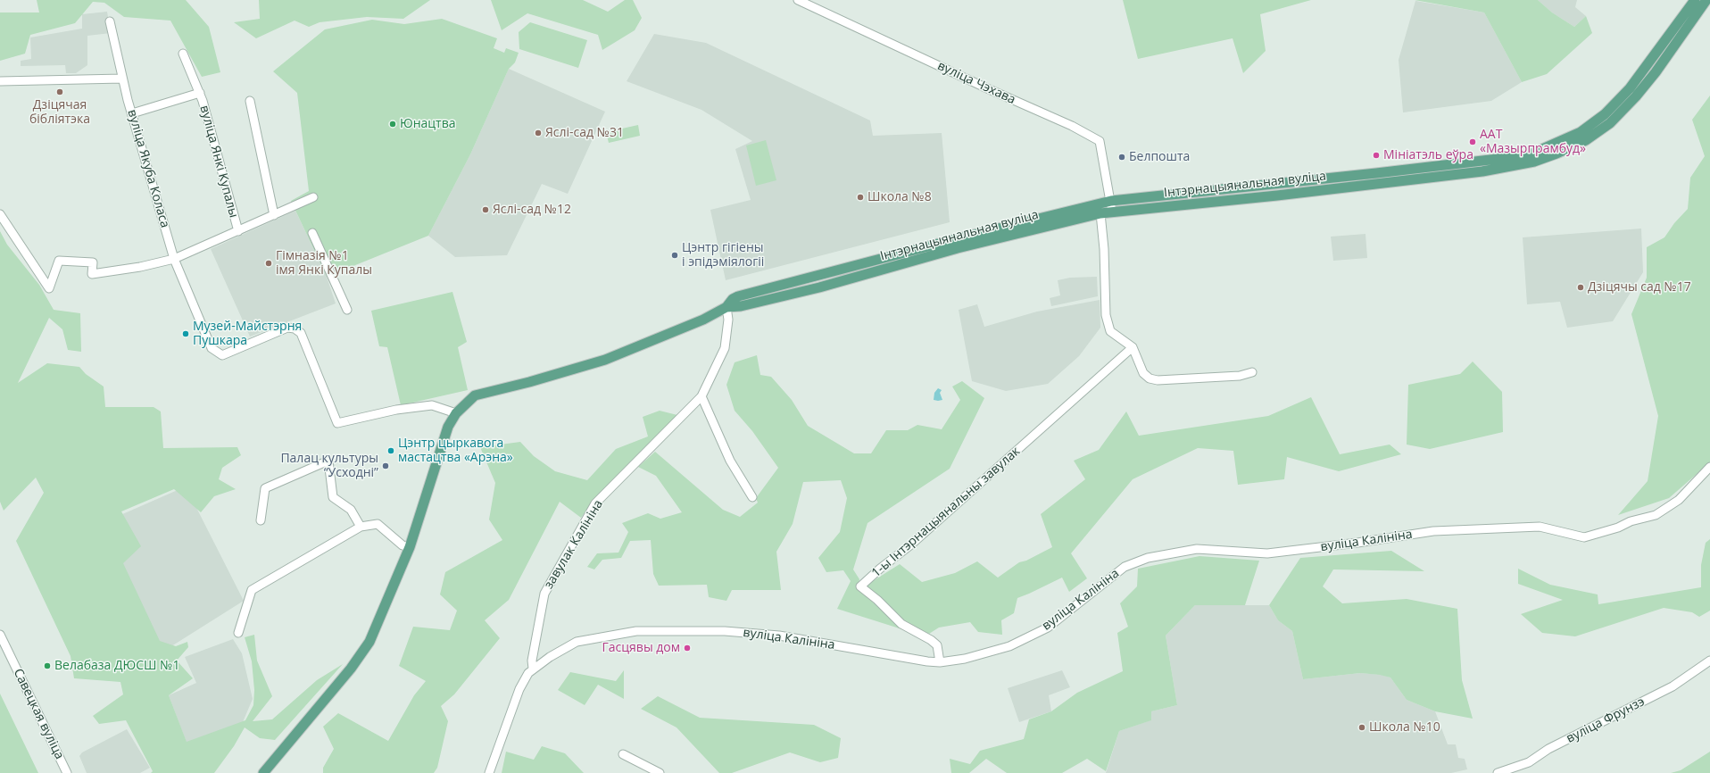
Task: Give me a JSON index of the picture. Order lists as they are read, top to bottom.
{
  "streets": {
    "main road": ["Інтэрнацыянальная вуліца"],
    "street": [
      "вуліца Чэхава",
      "вуліца Янкі Купалы",
      "вуліца Якуба Коласа",
      "1-ы Інтэрнацыянальны завулак",
      "вуліца Калініна",
      "завулак Калініна",
      "Савецкая вуліца",
      "вуліца Фрунзэ"
    ]
  },
  "crossings": [
    ["вуліца Чэхава", "Інтэрнацыянальная вуліца"],
    ["вуліца Янкі Купалы", "вуліца Якуба Коласа"],
    ["вуліца Якуба Коласа", "Інтэрнацыянальная вуліца"],
    ["Інтэрнацыянальная вуліца", "завулак Калініна"],
    ["1-ы Інтэрнацыянальны завулак", "вуліца Калініна"],
    ["вуліца Калініна", "завулак Калініна"]
  ],
  "places": [
    "Дзіцячая бібліятэка",
    "Юнацтва",
    "Яслі-сад №31",
    "ААТ «Мазырпрамбуд»",
    "Мініатэль еўра",
    "Белпошта",
    "Школа №8",
    "Яслі-сад №12",
    "Цэнтр гігіены і эпідэміялогіі",
    "Гімназія №1 імя Янкі Купалы",
    "Дзіцячы сад №17",
    "Музей-Майстэрня Пушкара",
    "Цэнтр цыркавога мастацтва «Арэна»",
    "Палац культуры “Усходні”",
    "Гасцявы дом",
    "Велабаза ДЮСШ №1",
    "Школа №10"
  ]
}
